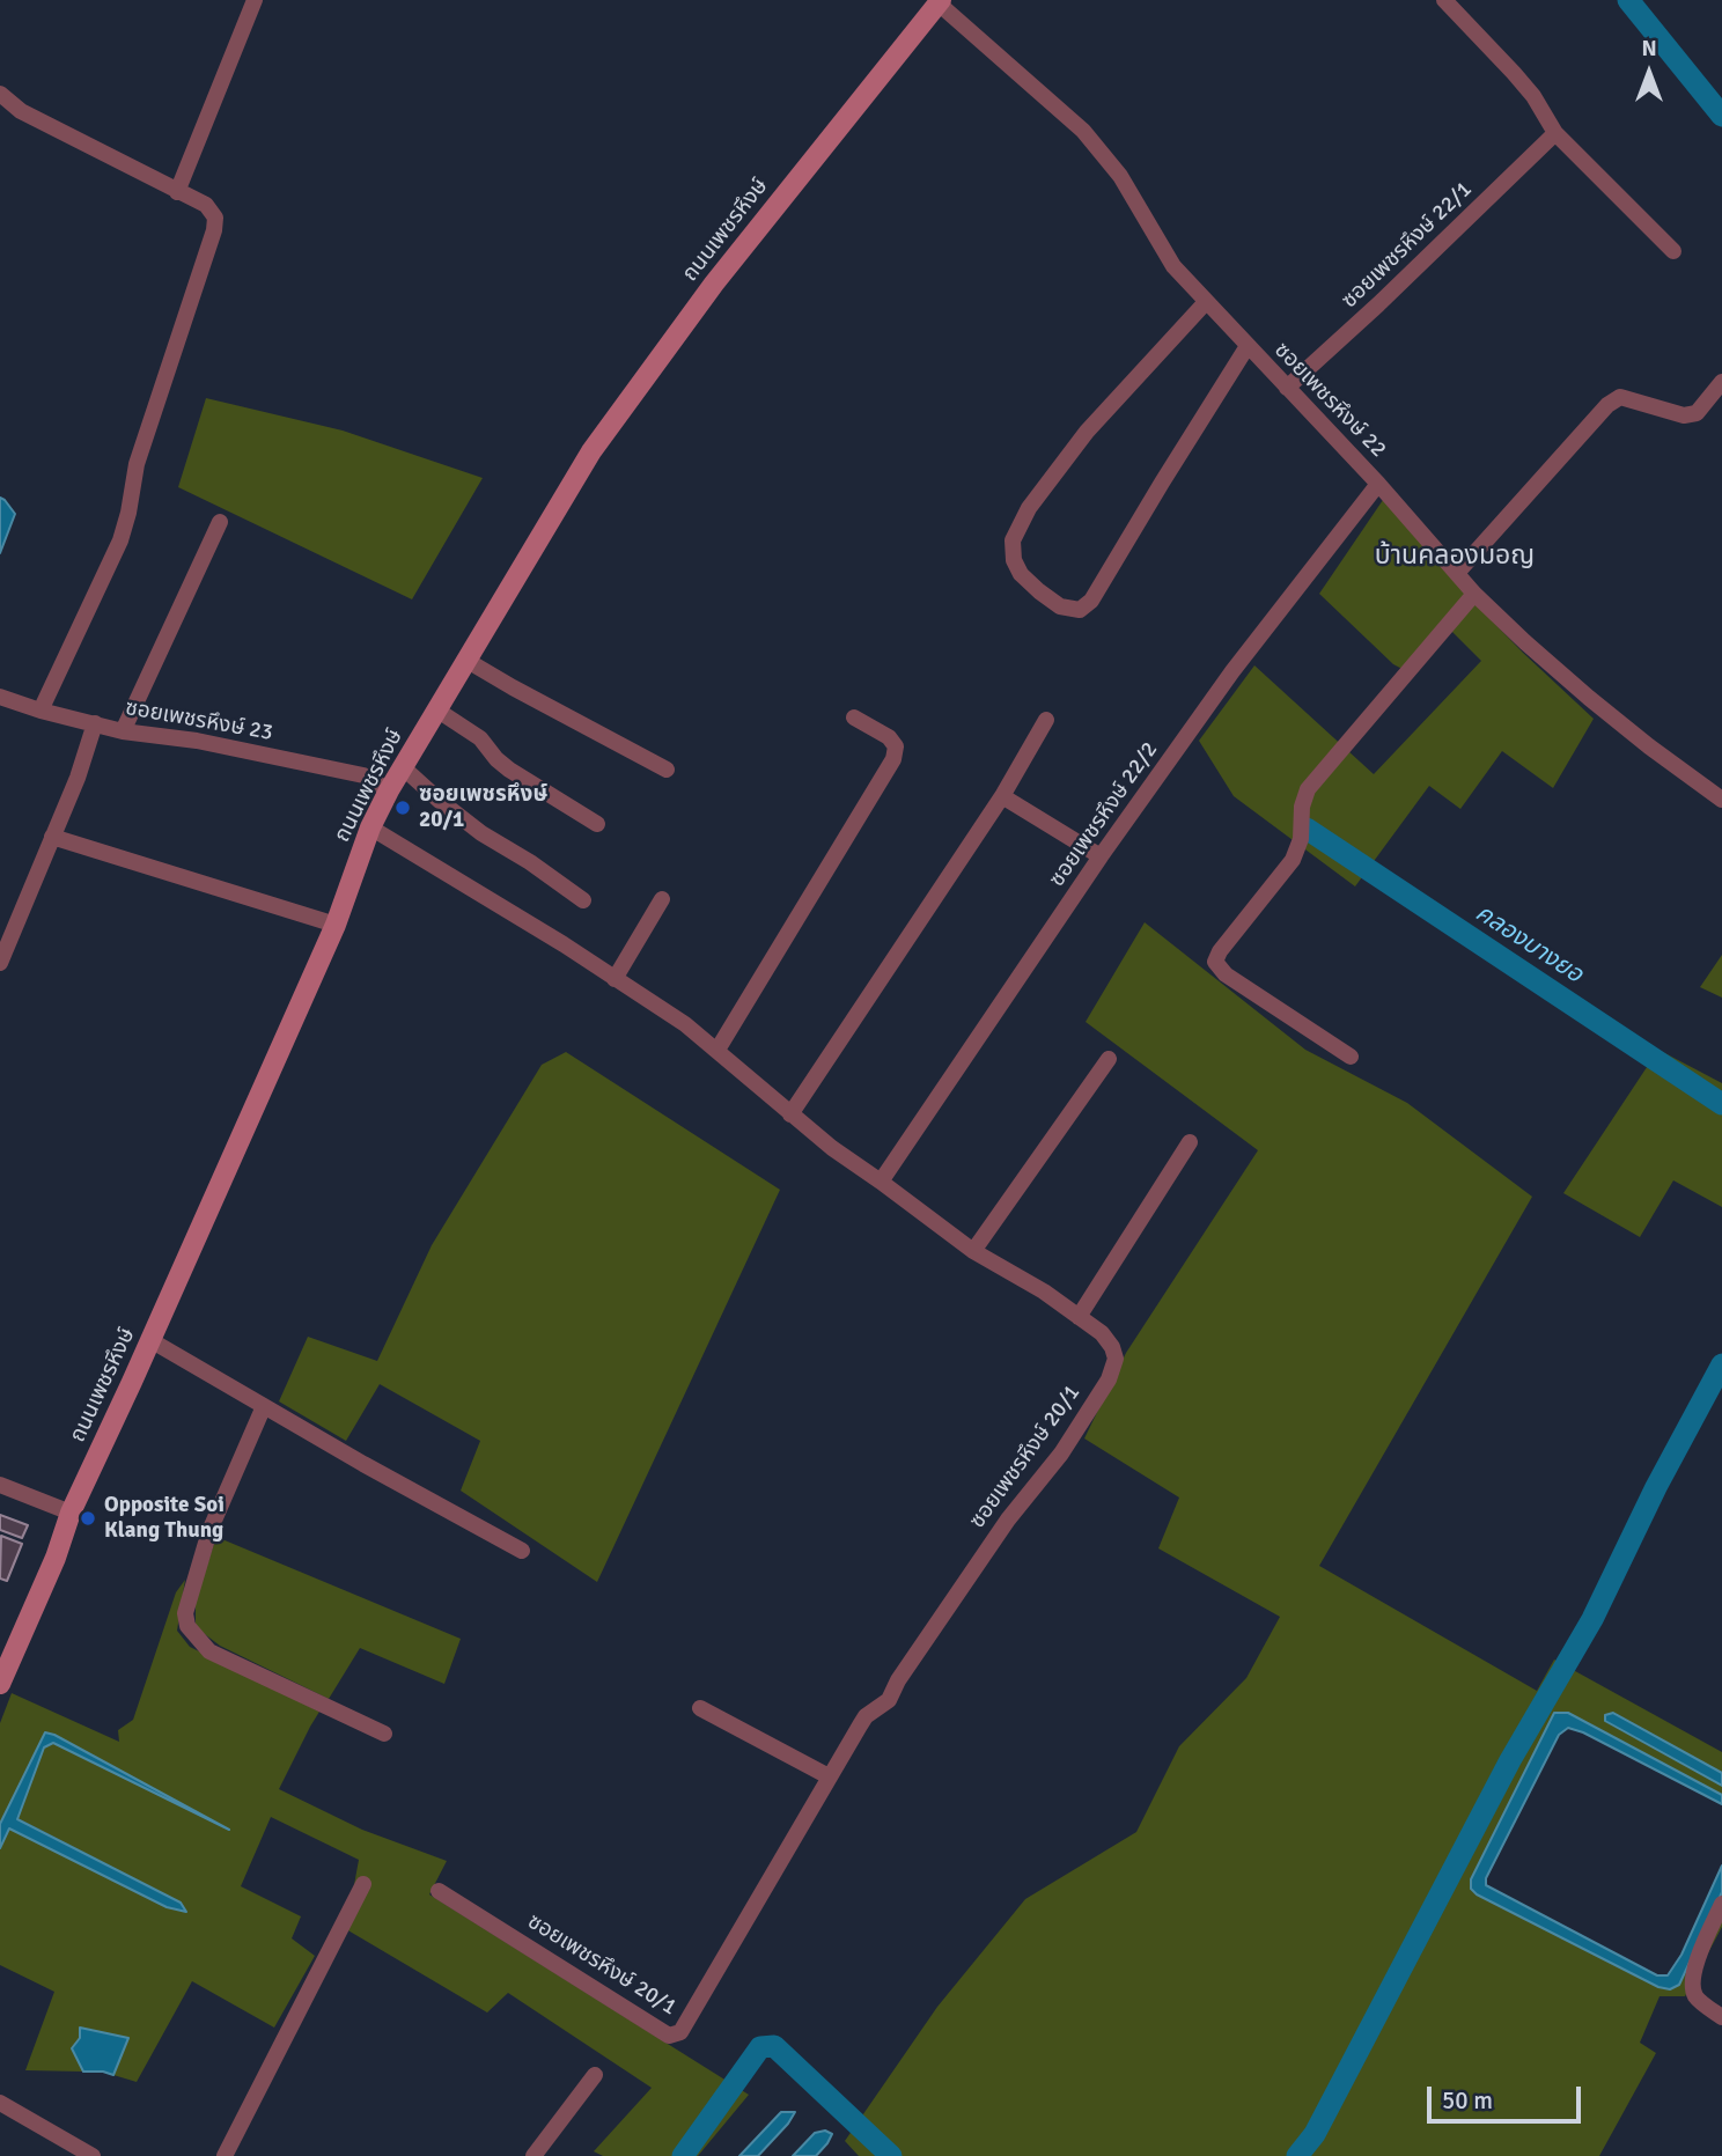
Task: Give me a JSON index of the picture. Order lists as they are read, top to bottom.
{
  "streets": {
    "main road": ["ถนนเพชรหึงษ์"],
    "street": [
      "ซอยเพชรหึงษ์ 22/1",
      "ซอยเพชรหึงษ์ 22",
      "ซอยเพชรหึงษ์ 23",
      "ซอยเพชรหึงษ์ 22/2",
      "ซอยเพชรหึงษ์ 20/1"
    ]
  },
  "crossings": [
    ["ถนนเพชรหึงษ์", "ซอยเพชรหึงษ์ 22"],
    ["ถนนเพชรหึงษ์", "ซอยเพชรหึงษ์ 23"],
    ["ถนนเพชรหึงษ์", "ซอยเพชรหึงษ์ 20/1"],
    ["ซอยเพชรหึงษ์ 22/1", "ซอยเพชรหึงษ์ 22"],
    ["ซอยเพชรหึงษ์ 22", "ซอยเพชรหึงษ์ 22/2"],
    ["ซอยเพชรหึงษ์ 22/2", "ซอยเพชรหึงษ์ 20/1"]
  ],
  "districts": ["บ้านคลองมอญ"],
  "water": ["คลองบางยอ"],
  "places": ["ซอยเพชรหึงษ์ 20/1", "Opposite Soi Klang Thung"],
  "scale_bar": "50 m",
  "north": "top"
}
